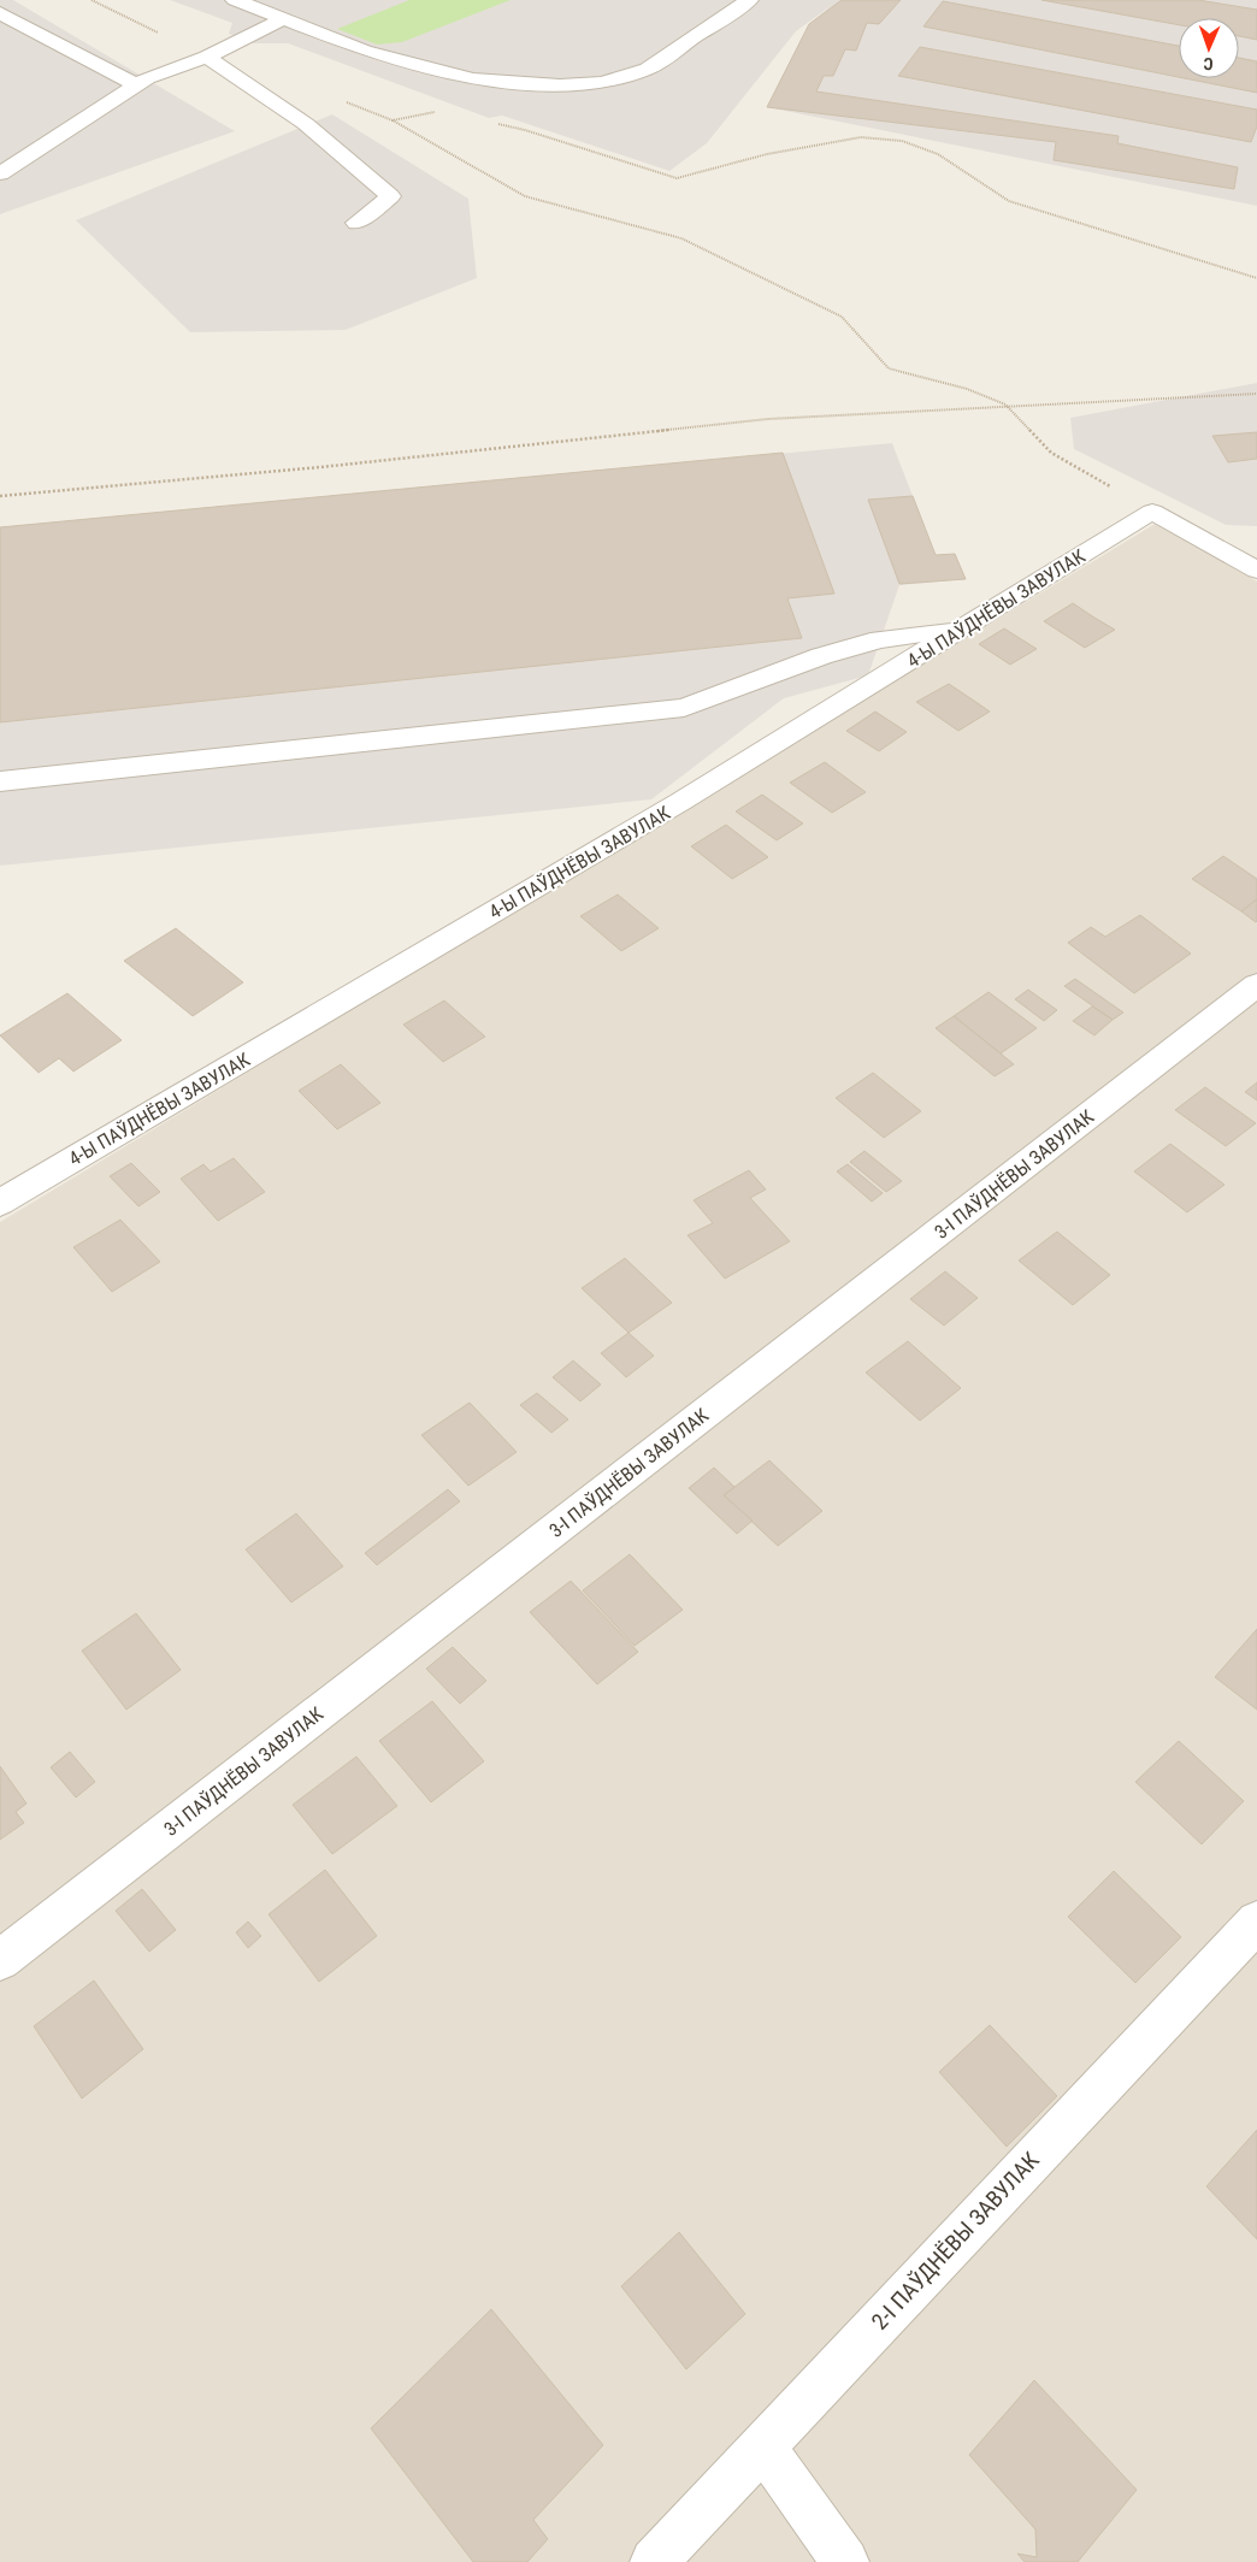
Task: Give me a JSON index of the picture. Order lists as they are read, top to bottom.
{
  "streets": {
    "street": ["4-Ы ПАЎДНЁВЫ ЗАВУЛАК", "3-І ПАЎДНЁВЫ ЗАВУЛАК", "2-І ПАЎДНЁВЫ ЗАВУЛАК"]
  },
  "north": "bottom"
}
